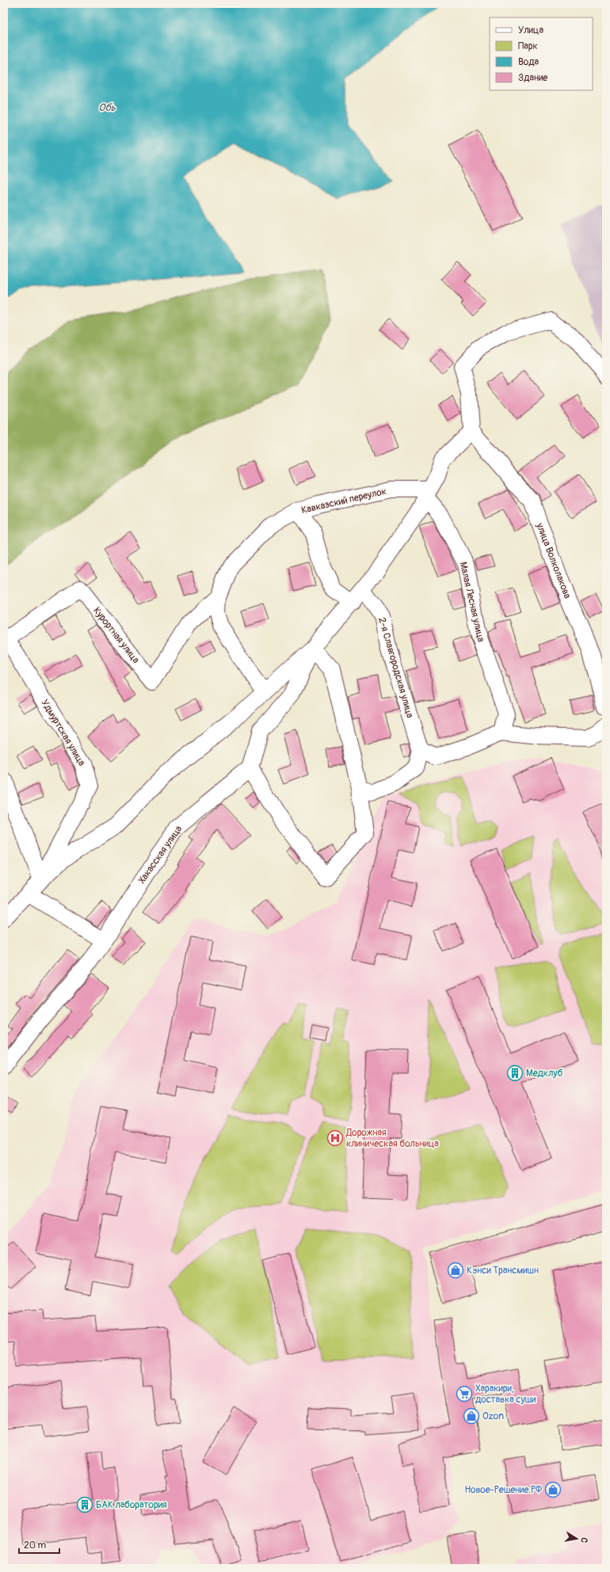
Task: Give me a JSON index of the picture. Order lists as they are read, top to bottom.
{
  "streets": {
    "street": [
      "Кавказский переулок",
      "улица Волколакова",
      "Малая Лесная улица",
      "Курортная улица",
      "2-я Славгородская улица",
      "Удмуртская улица",
      "Хакасская улица"
    ]
  },
  "crossings": [
    ["Кавказский переулок", "Малая Лесная улица"],
    ["Кавказский переулок", "Курортная улица"],
    ["Курортная улица", "Удмуртская улица"]
  ],
  "water": ["Обь"],
  "places": {
    "building": ["Медклуб", "БАК лаборатория"],
    "hospital": ["Дорожная клиническая больница"],
    "shop": ["Кэнси Трансмишн", "Ozon", "Новое-Решение.РФ"],
    "supermarket": ["Харакири, доставка суши"]
  },
  "legend": [
    "Улица",
    "Парк",
    "Вода",
    "Здание"
  ],
  "scale_bar": "20 m",
  "north": "right"
}
